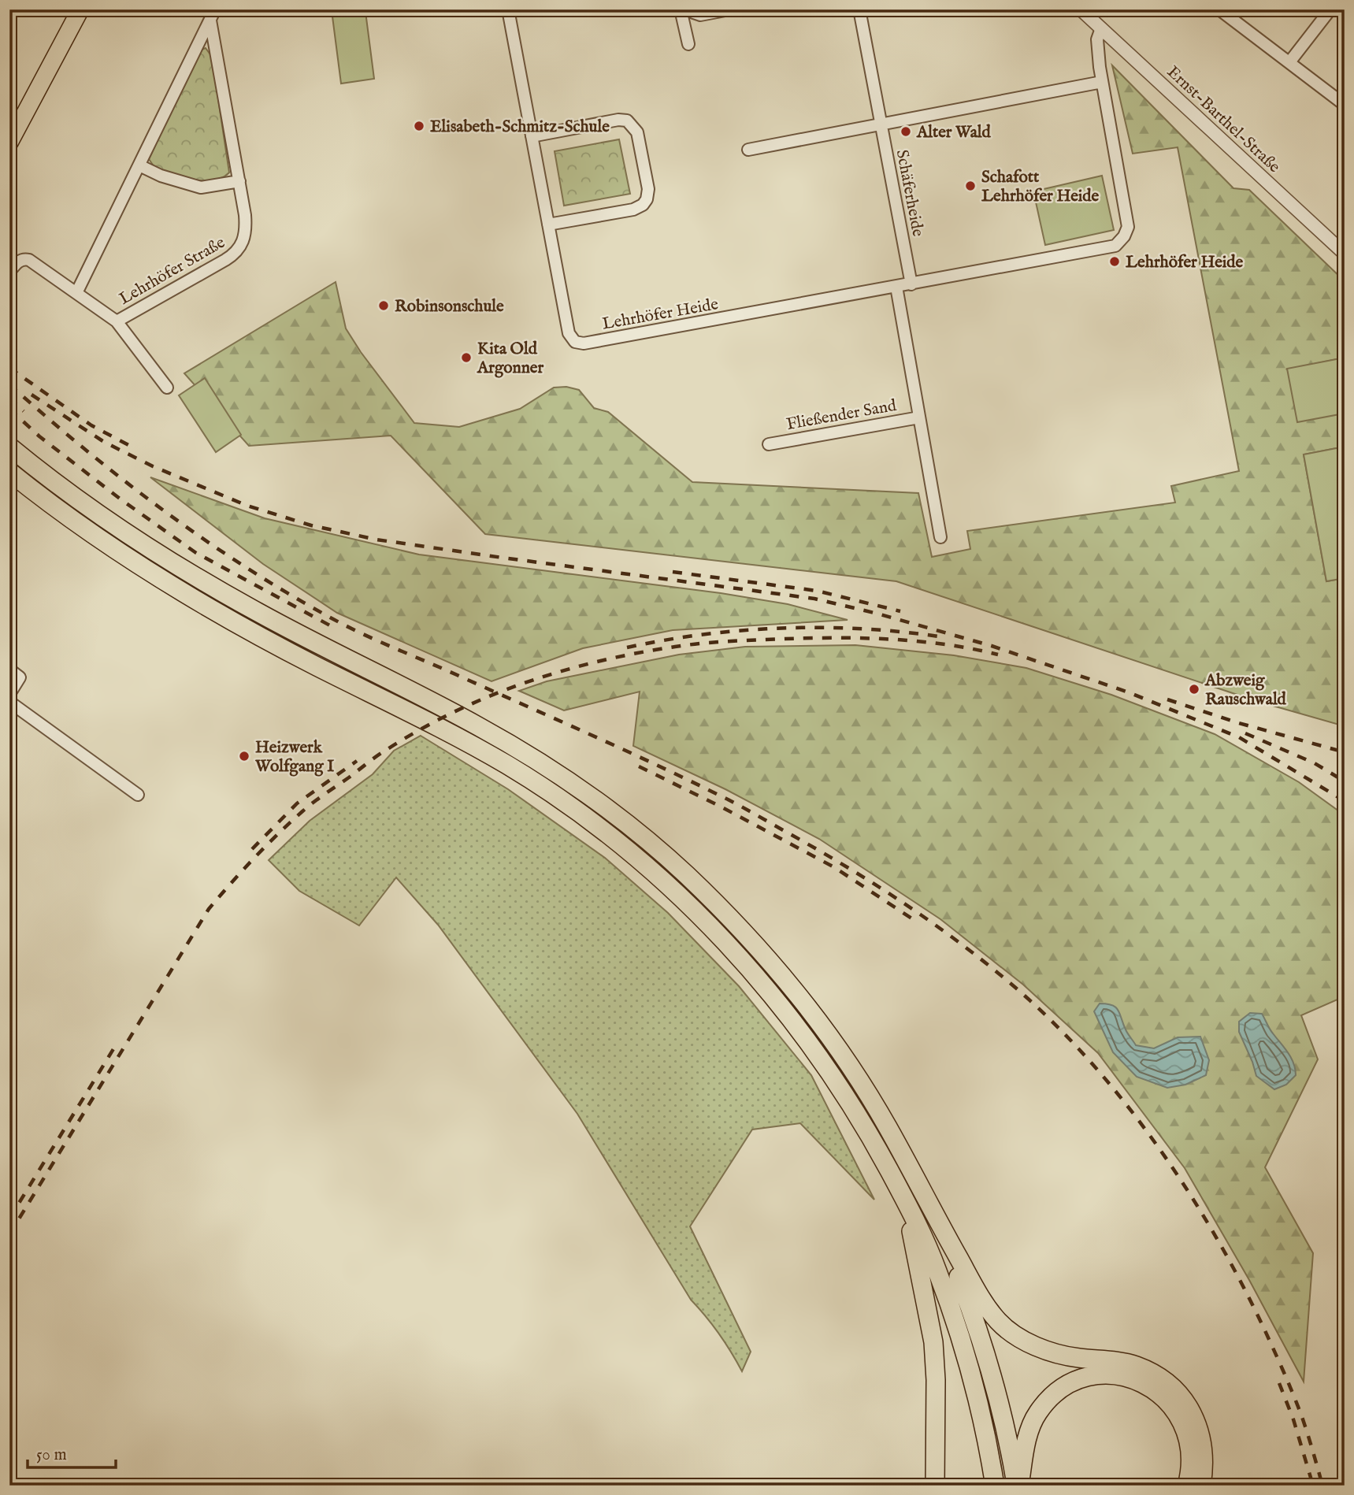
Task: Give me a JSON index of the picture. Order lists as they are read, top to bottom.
{
  "streets": {
    "street": [
      "Ernst-Barthel-Straße",
      "Schäferheide",
      "Lehrhöfer Straße",
      "Lehrhöfer Heide",
      "Fließender Sand"
    ]
  },
  "crossings": [
    ["Ernst-Barthel-Straße", "Lehrhöfer Heide"],
    ["Schäferheide", "Lehrhöfer Heide"],
    ["Lehrhöfer Heide", "Fließender Sand"]
  ],
  "places": [
    "Elisabeth-Schmitz-Schule",
    "Alter Wald",
    "Schafott Lehrhöfer Heide",
    "Lehrhöfer Heide",
    "Robinsonschule",
    "Kita Old Argonner",
    "Abzweig Rauschwald",
    "Heizwerk Wolfgang I"
  ],
  "scale_bar": "50 m"
}
